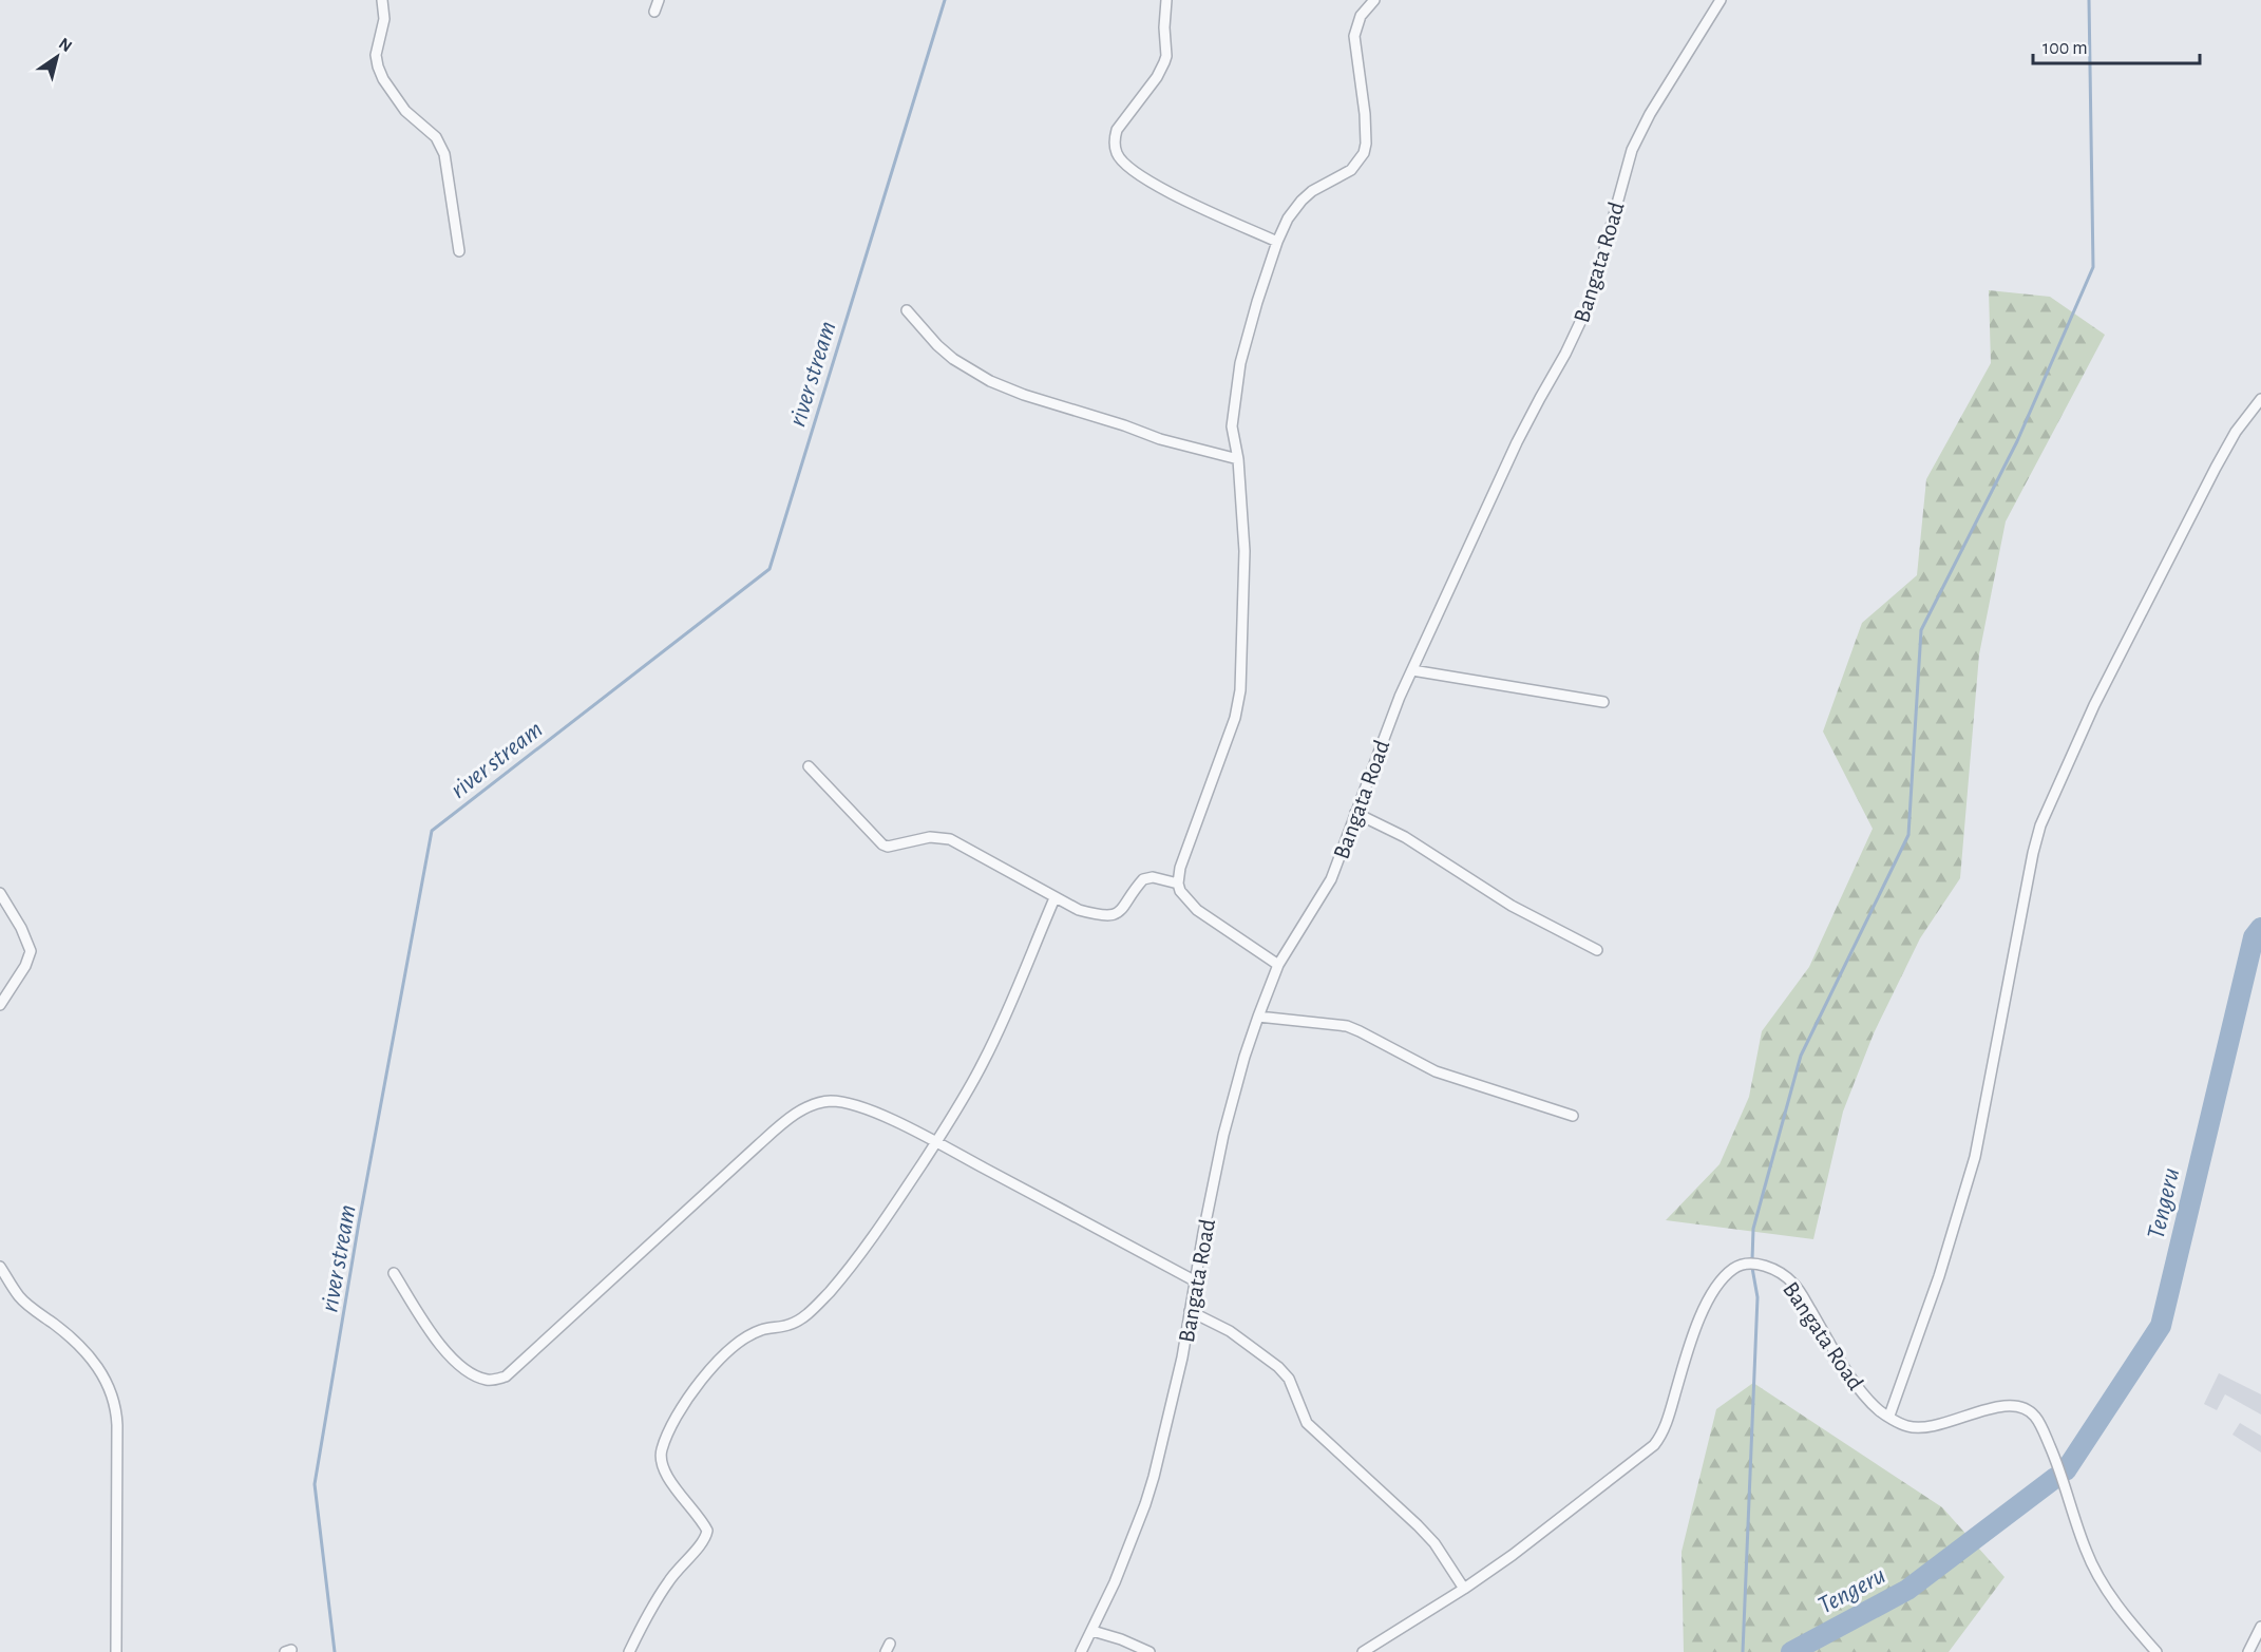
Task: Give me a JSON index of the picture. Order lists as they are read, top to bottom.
{
  "streets": {
    "street": ["Bangata Road"]
  },
  "water": ["river stream", "Tengeru"],
  "scale_bar": "100 m",
  "north": "top right"
}
